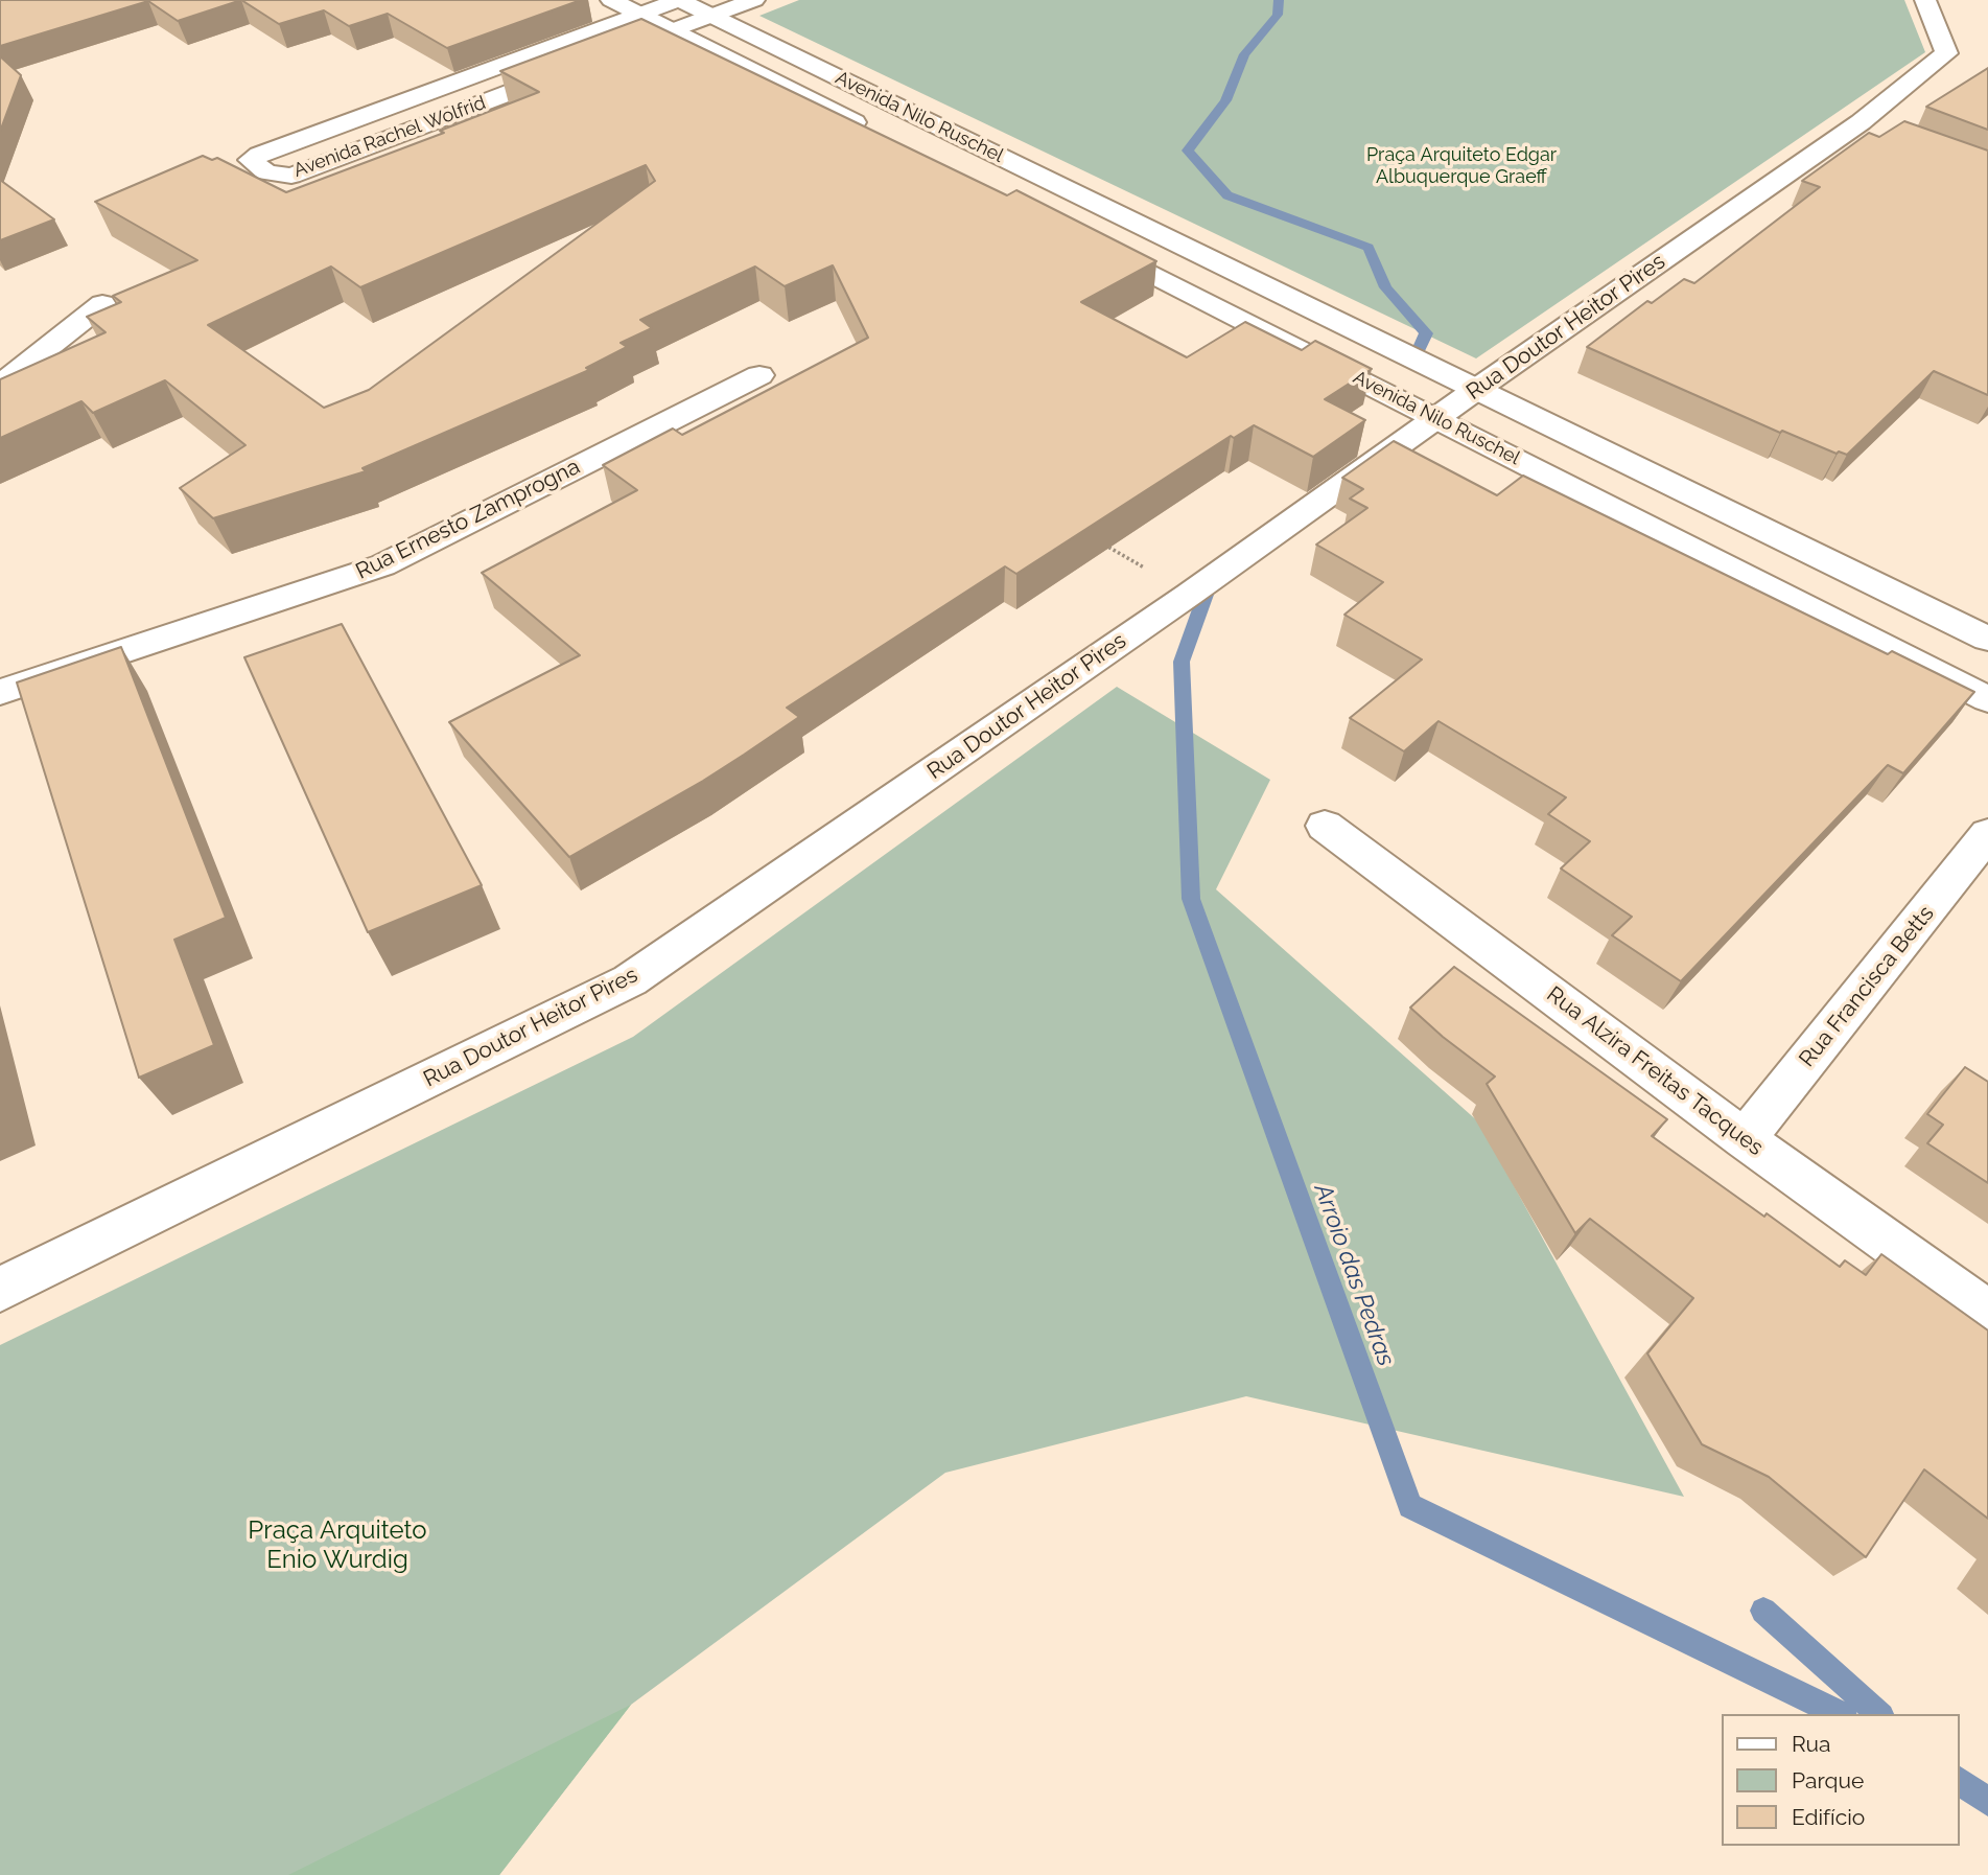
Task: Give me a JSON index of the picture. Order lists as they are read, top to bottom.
{
  "streets": {
    "street": [
      "Avenida Nilo Ruschel",
      "Avenida Rachel Wolfrid",
      "Rua Doutor Heitor Pires",
      "Rua Ernesto Zamprogna",
      "Rua Francisca Betts",
      "Rua Alzira Freitas Tacques"
    ]
  },
  "crossings": [
    ["Avenida Nilo Ruschel", "Avenida Rachel Wolfrid"],
    ["Avenida Nilo Ruschel", "Rua Doutor Heitor Pires"],
    ["Rua Francisca Betts", "Rua Alzira Freitas Tacques"]
  ],
  "water": ["Arroio das Pedras"],
  "parks": ["Praça Arquiteto Edgar Albuquerque Graeff", "Praça Arquiteto Enio Wurdig"],
  "legend": ["Rua", "Parque", "Edifício"]
}
